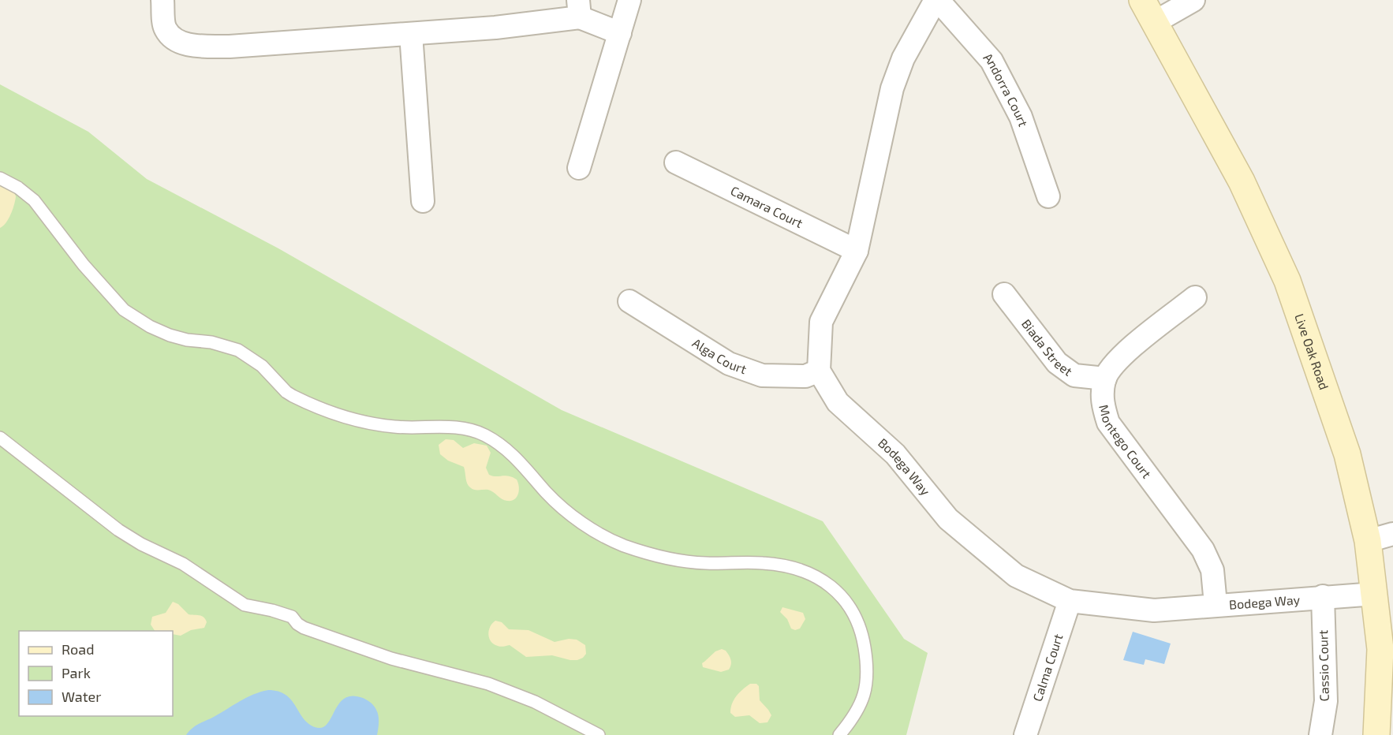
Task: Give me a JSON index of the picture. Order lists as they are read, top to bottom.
{
  "streets": {
    "street": [
      "Andorra Court",
      "Camara Court",
      "Biada Street",
      "Live Oak Road",
      "Alga Court",
      "Montego Court",
      "Bodega Way",
      "Cassio Court",
      "Calma Court"
    ]
  },
  "crossings": [
    ["Biada Street", "Montego Court"],
    ["Live Oak Road", "Bodega Way"],
    ["Alga Court", "Bodega Way"],
    ["Montego Court", "Bodega Way"],
    ["Bodega Way", "Cassio Court"],
    ["Bodega Way", "Calma Court"]
  ],
  "legend": ["Road", "Park", "Water"]
}
